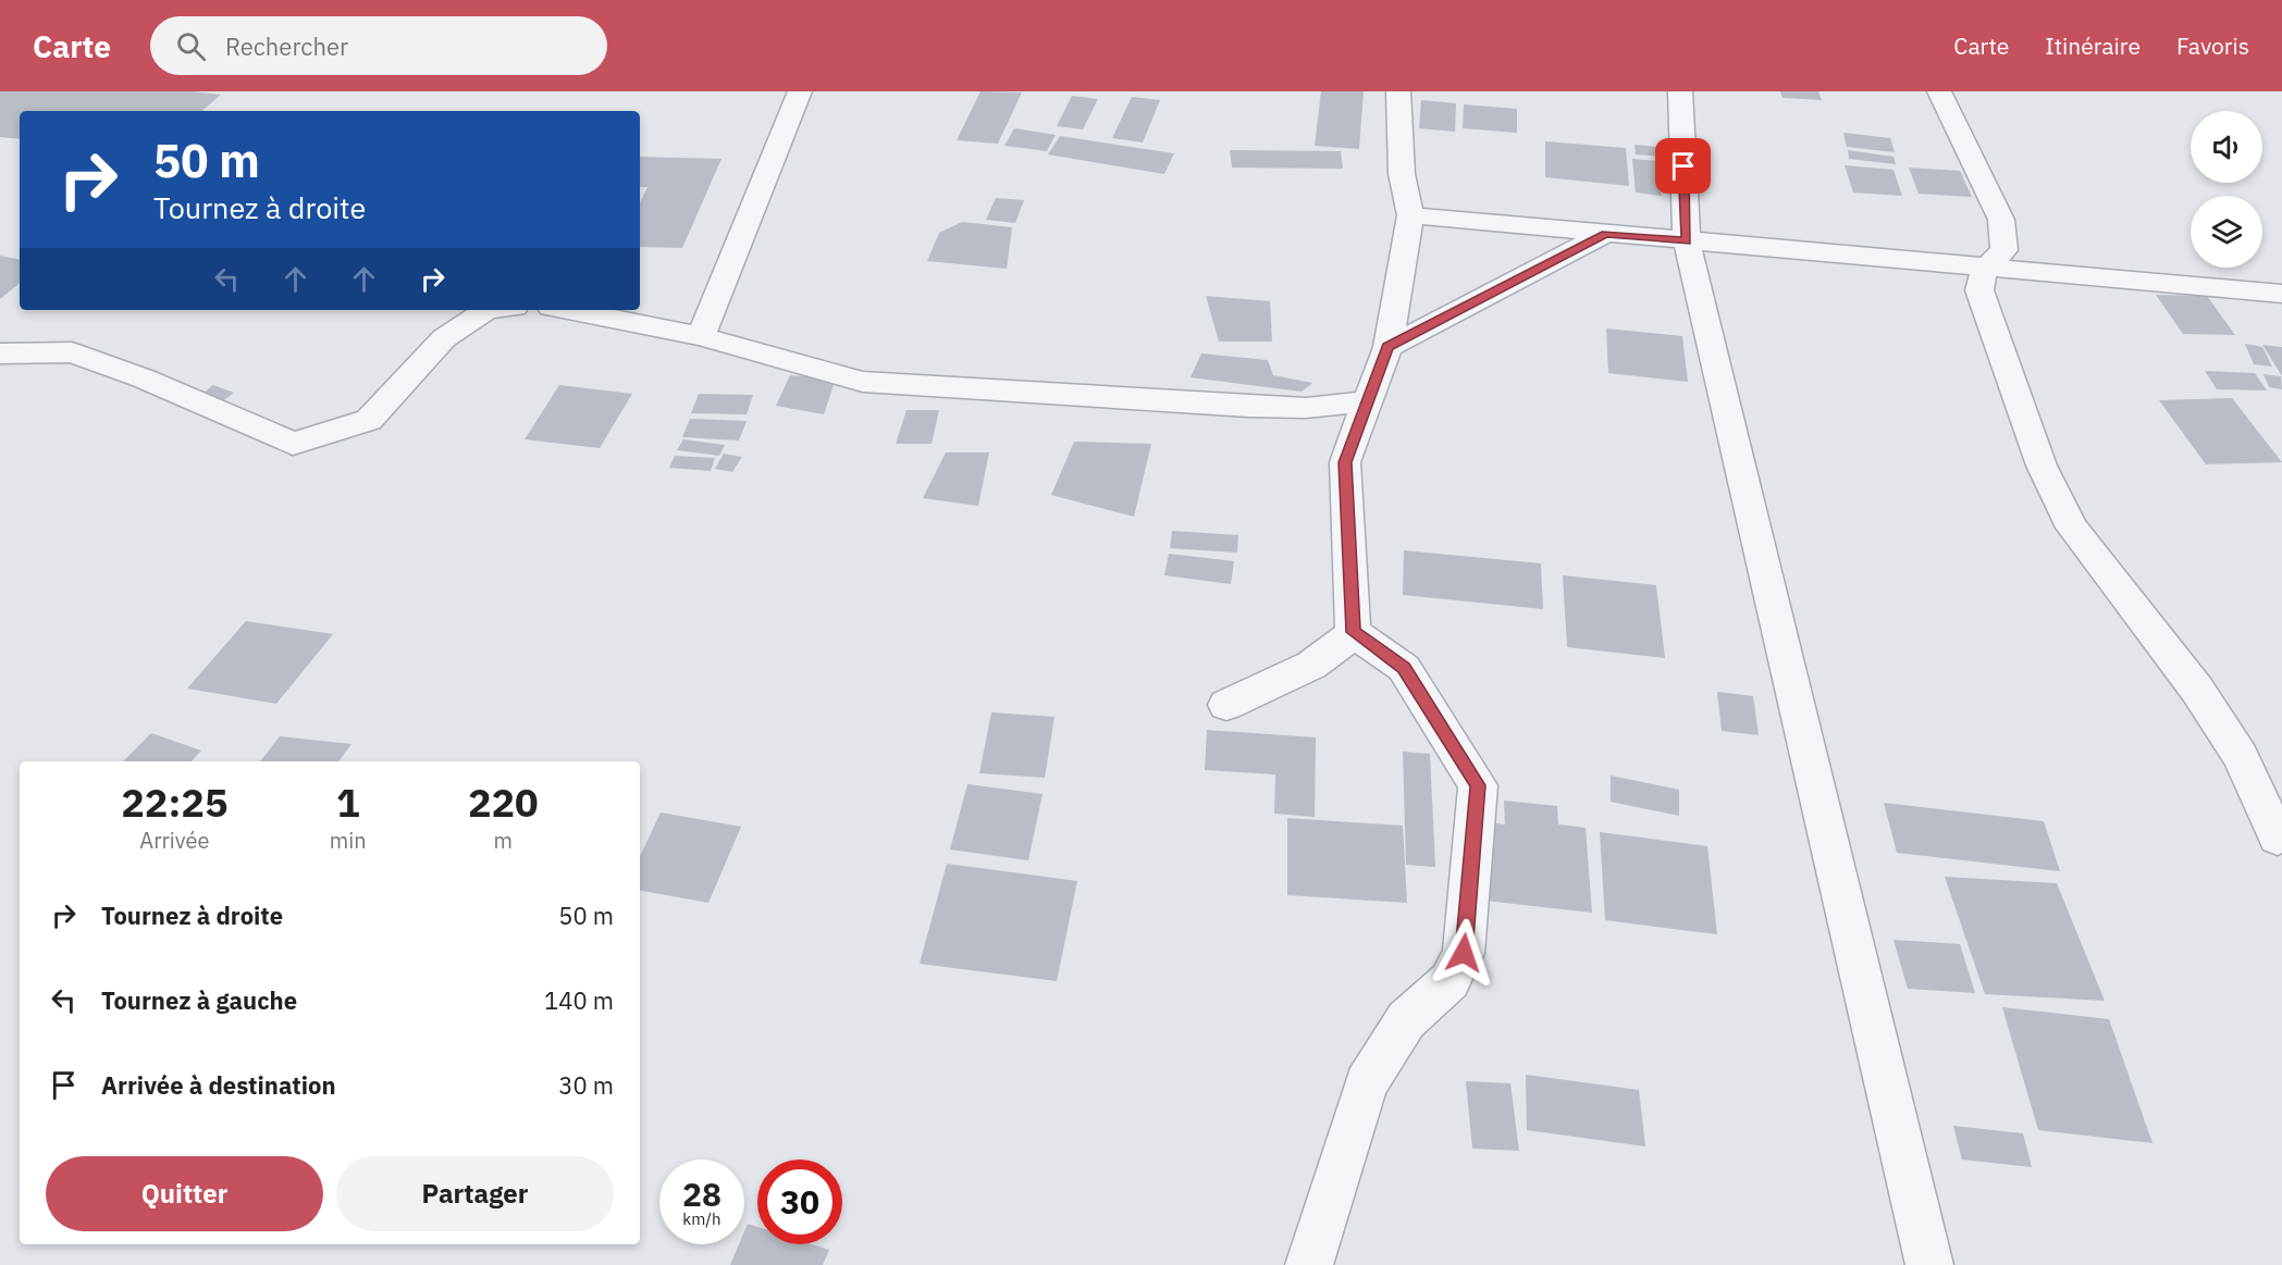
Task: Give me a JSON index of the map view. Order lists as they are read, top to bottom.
{
  "page": {
    "header": "Carte",
    "search": "Rechercher",
    "nav": ["Carte", "Itinéraire", "Favoris"],
    "turn": ["50 m", "Tournez à droite"],
    "eta": [
      "22:25",
      "Arrivée",
      "1",
      "min",
      "220",
      "m"
    ],
    "list": [
      {
        "name": "Tournez à droite",
        "value": "50 m"
      },
      {
        "name": "Tournez à gauche",
        "value": "140 m"
      },
      {
        "name": "Arrivée à destination",
        "value": "30 m"
      }
    ],
    "buttons": ["Quitter", "Partager"],
    "speed": "28 km/h",
    "limit": "30"
  }
}
